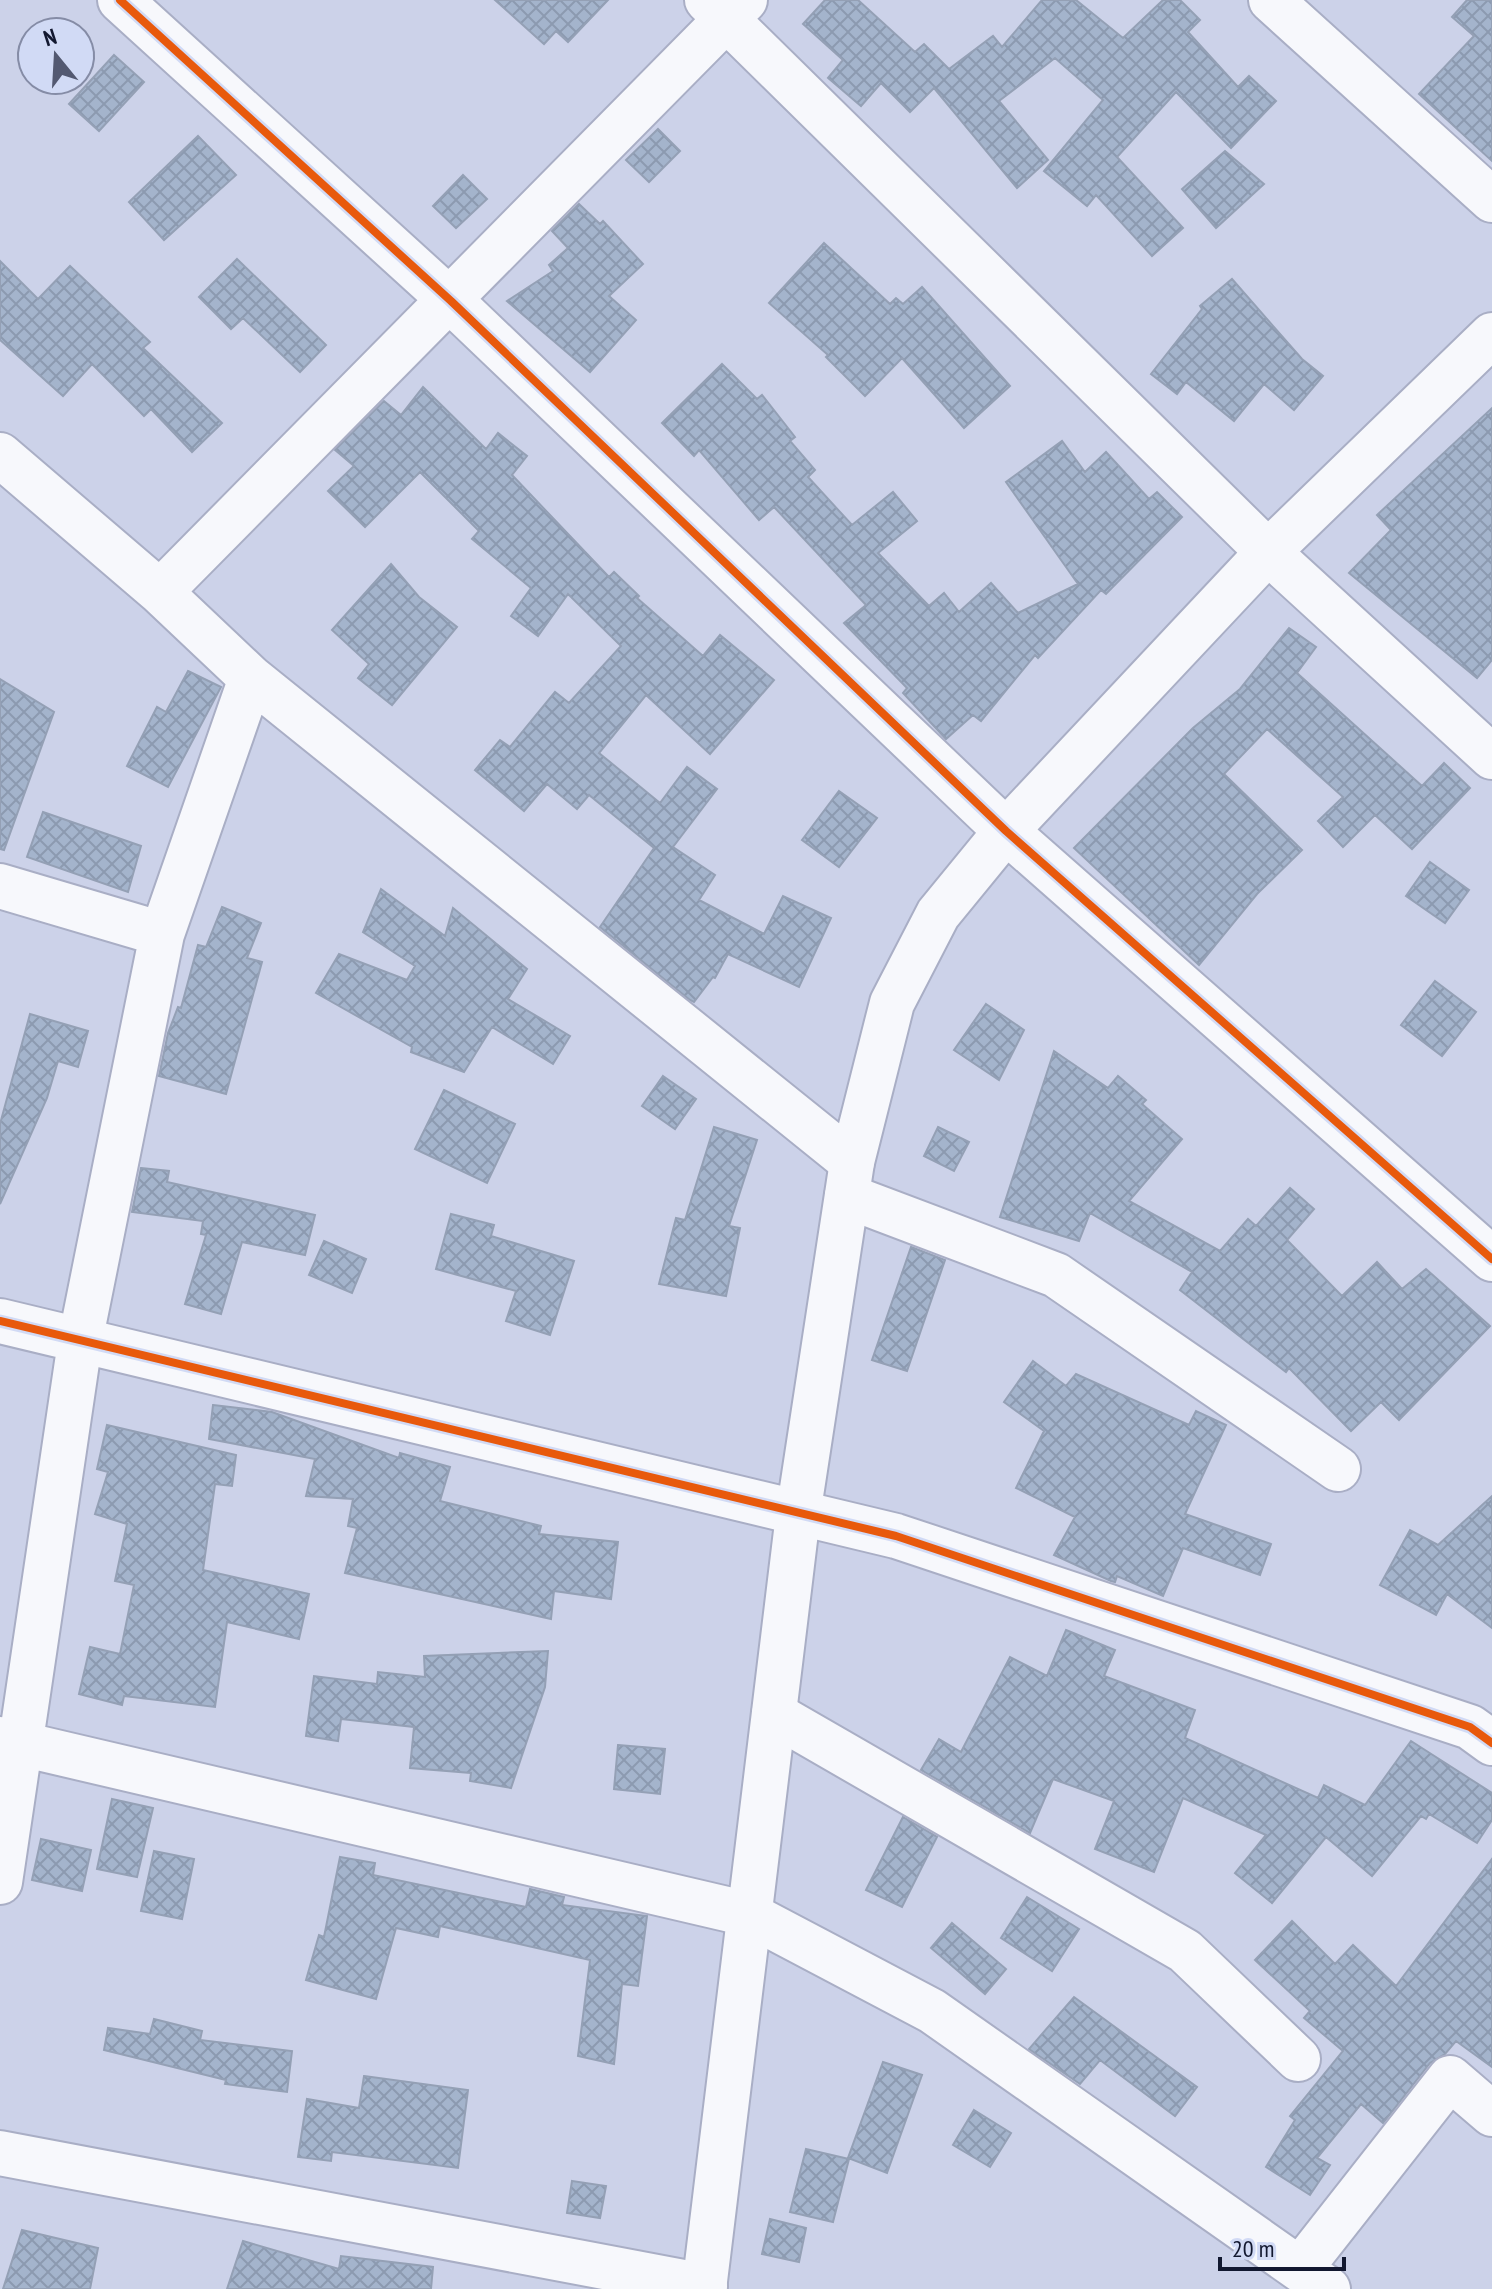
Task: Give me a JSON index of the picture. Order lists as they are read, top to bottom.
{
  "scale_bar": "20 m",
  "north": "top"
}
